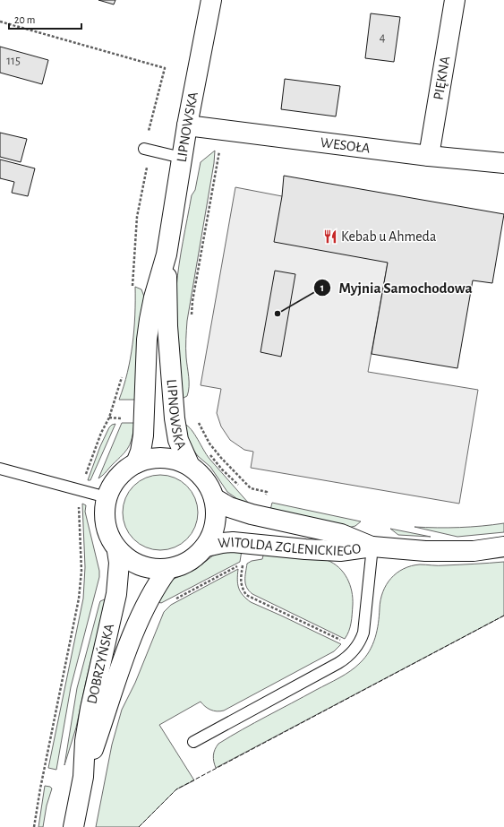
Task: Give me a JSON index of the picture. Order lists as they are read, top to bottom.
{
  "streets": {
    "main road": [
      "PIĘKNA",
      "LIPNOWSKA",
      "WESOŁA",
      "WITOLDA ZGLENICKIEGO",
      "DOBRZYŃSKA"
    ]
  },
  "crossings": [
    ["PIĘKNA", "WESOŁA"],
    ["LIPNOWSKA", "WESOŁA"],
    ["LIPNOWSKA", "WITOLDA ZGLENICKIEGO"],
    ["LIPNOWSKA", "DOBRZYŃSKA"],
    ["WITOLDA ZGLENICKIEGO", "DOBRZYŃSKA"]
  ],
  "places": {
    "restaurant": ["Kebab u Ahmeda"],
    "other": ["Myjnia Samochodowa"]
  },
  "house_numbers": ["4", "115"],
  "scale_bar": "20 m"
}
